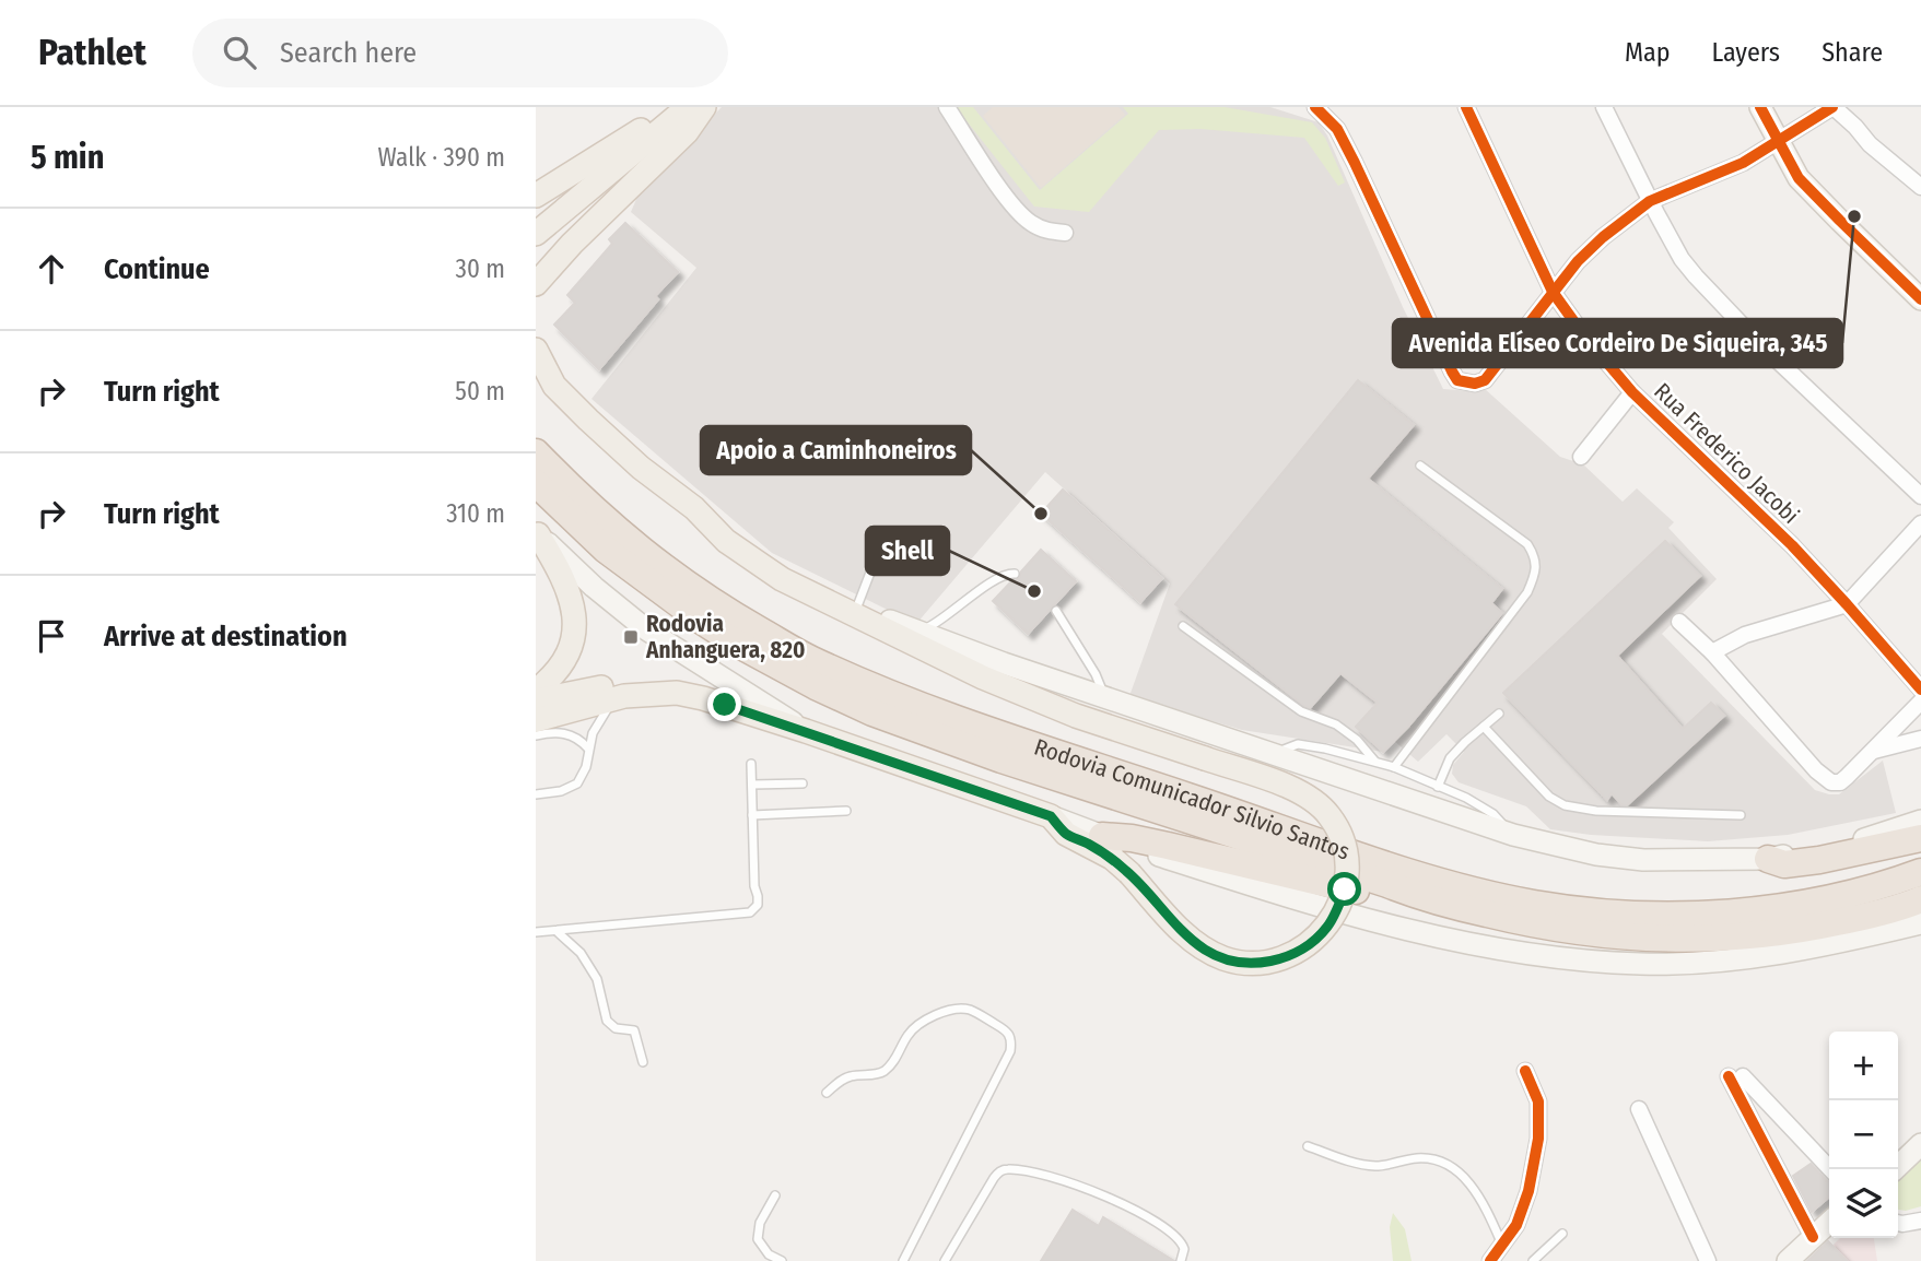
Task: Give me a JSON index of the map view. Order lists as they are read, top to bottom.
{
  "streets": {
    "highway": ["Rodovia Comunicador Silvio Santos"],
    "street": ["Rua Frederico Jacobi"]
  },
  "places": {
    "other": ["Avenida Elíseo Cordeiro De Siqueira, 345", "Apoio a Caminhoneiros", "Shell"],
    "transit": ["Rodovia Anhanguera, 820"]
  },
  "page": {
    "header": "Pathlet",
    "search": "Search here",
    "nav": ["Map", "Layers", "Share"],
    "heading": ["5 min", "Walk · 390 m"],
    "list": [
      ["Continue", "30 m"],
      ["Turn right", "50 m"],
      ["Turn right", "310 m"],
      "Arrive at destination"
    ],
    "map_buttons": ["+", "−"]
  }
}
